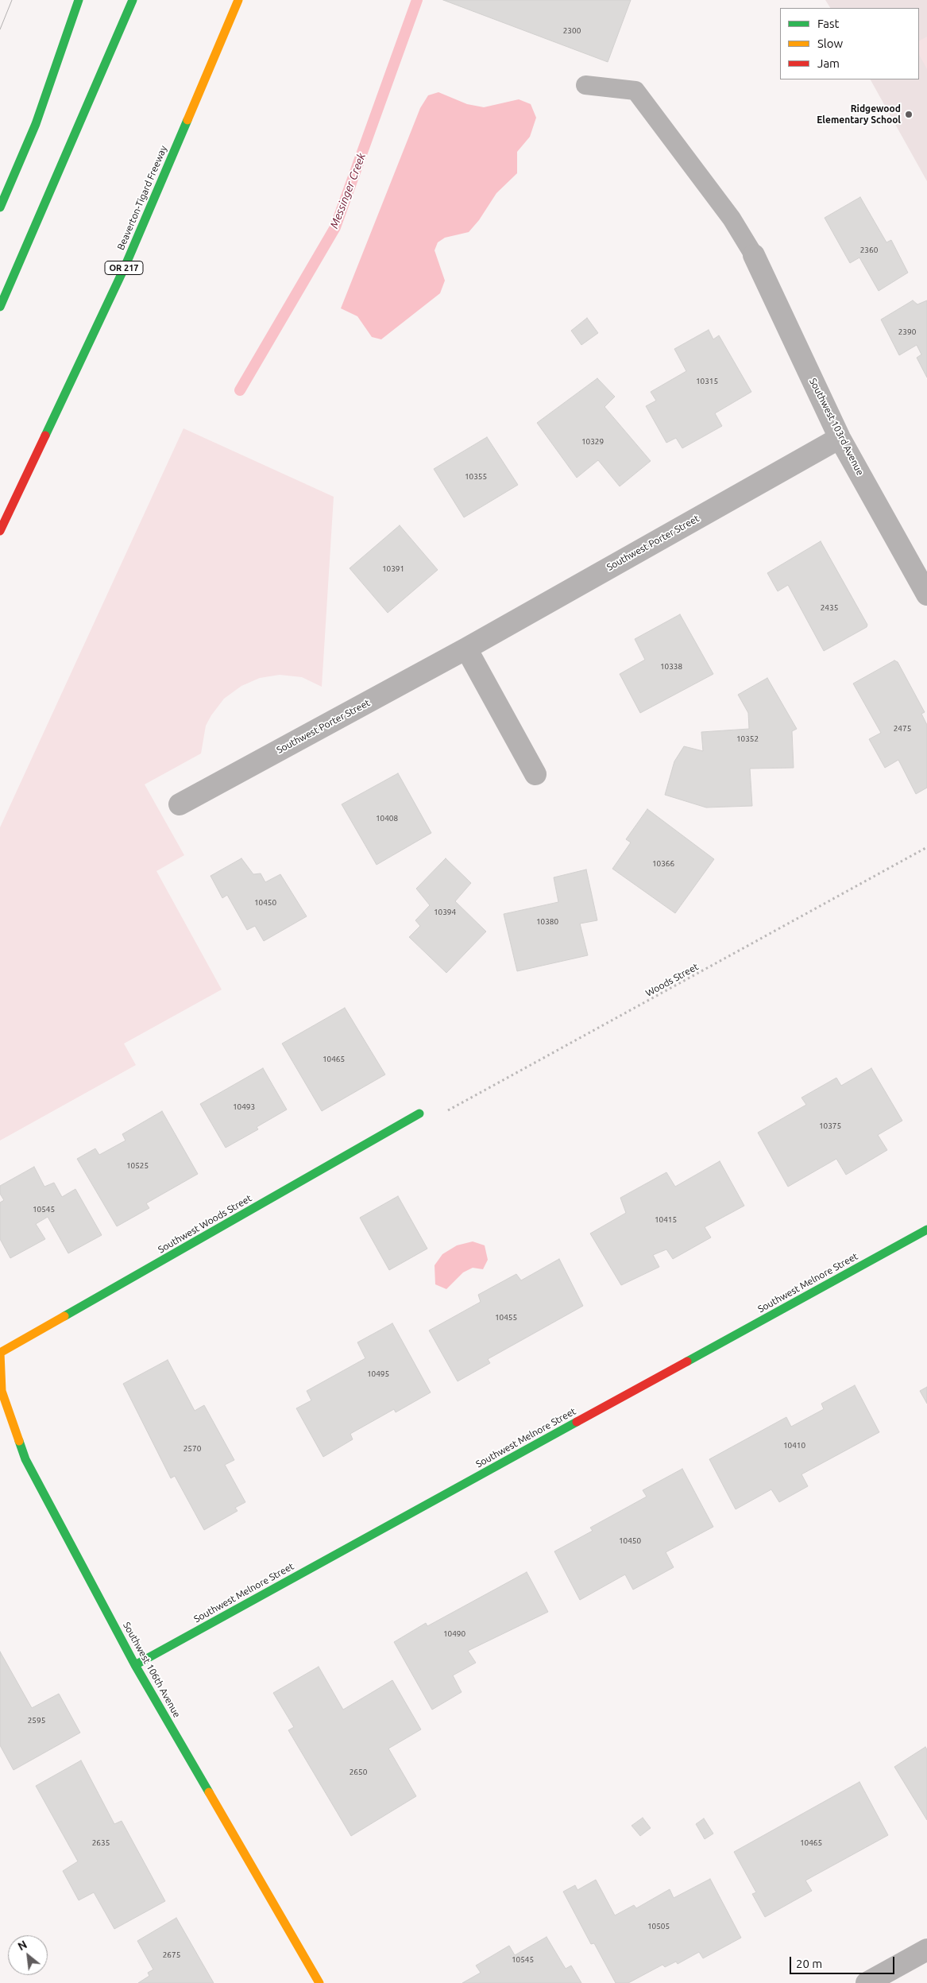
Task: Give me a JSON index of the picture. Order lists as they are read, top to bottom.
{
  "streets": {
    "main road": [
      "Beaverton-Tigard Freeway",
      "OR 217",
      "Southwest Woods Street",
      "Southwest Melnore Street",
      "Southwest 106th Avenue"
    ],
    "street": ["Southwest 103rd Avenue", "Southwest Porter Street"],
    "path": ["Woods Street"]
  },
  "crossings": [
    ["Southwest 103rd Avenue", "Southwest Porter Street"],
    ["Woods Street", "Southwest Woods Street"],
    ["Southwest Woods Street", "Southwest 106th Avenue"],
    ["Southwest Melnore Street", "Southwest 106th Avenue"]
  ],
  "water": ["Messinger Creek"],
  "places": ["Ridgewood Elementary School"],
  "house_numbers": [
    "2300",
    "2360",
    "2390",
    "10315",
    "10329",
    "10355",
    "10391",
    "2435",
    "10338",
    "2475",
    "10352",
    "10408",
    "10366",
    "10450",
    "10394",
    "10380",
    "10465",
    "10493",
    "10375",
    "10525",
    "10545",
    "10415",
    "10455",
    "10495",
    "10410",
    "2570",
    "10450",
    "10490",
    "2595",
    "2650",
    "2635",
    "10465",
    "10505",
    "2675",
    "10545"
  ],
  "legend": ["Fast", "Slow", "Jam"],
  "scale_bar": "20 m",
  "north": "top left"
}
